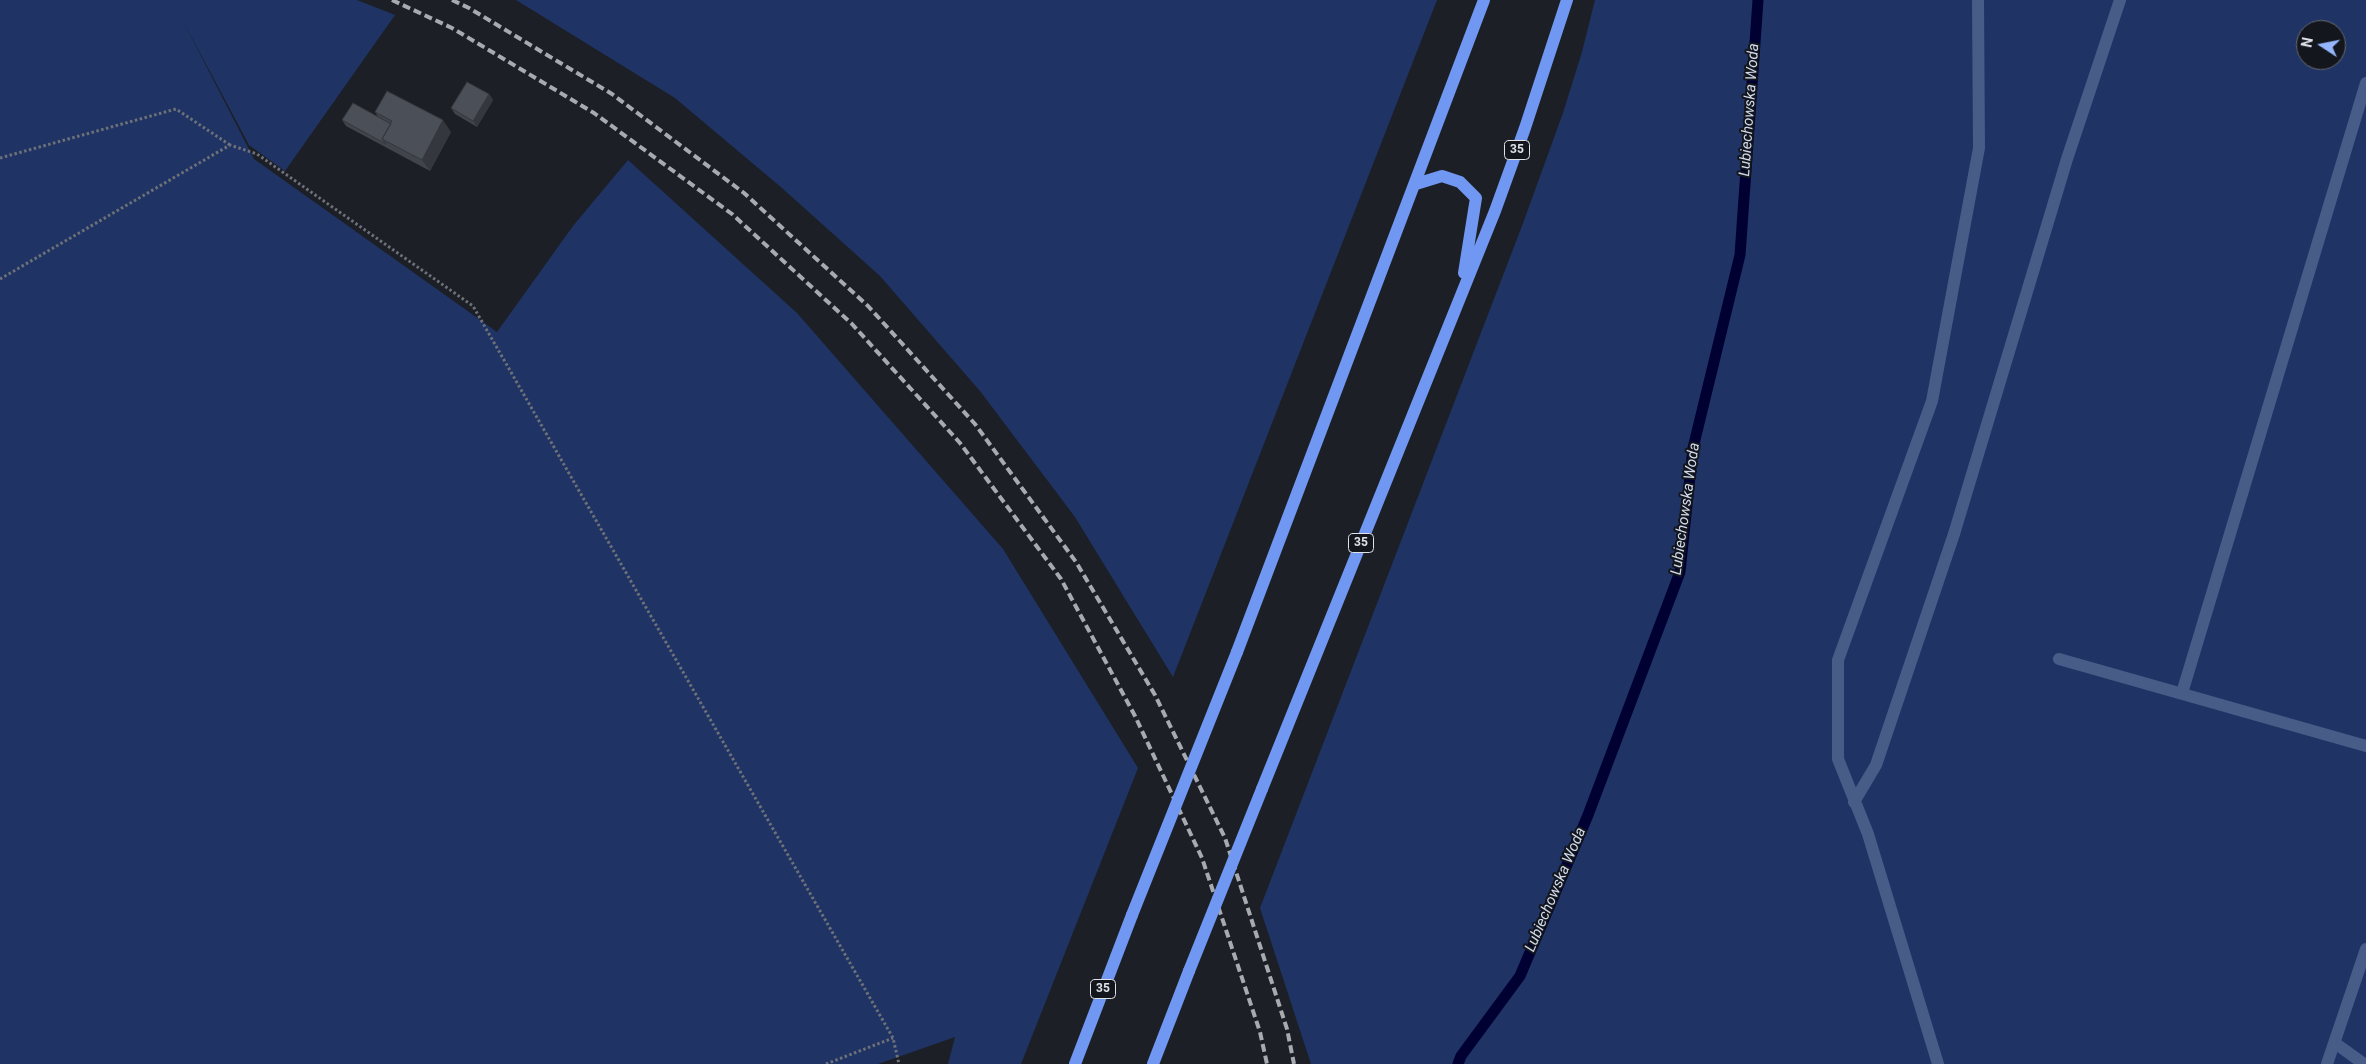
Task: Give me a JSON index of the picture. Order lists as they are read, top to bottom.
{
  "streets": {
    "main road": ["35"]
  },
  "water": ["Lubiechowska Woda"],
  "north": "left"
}
